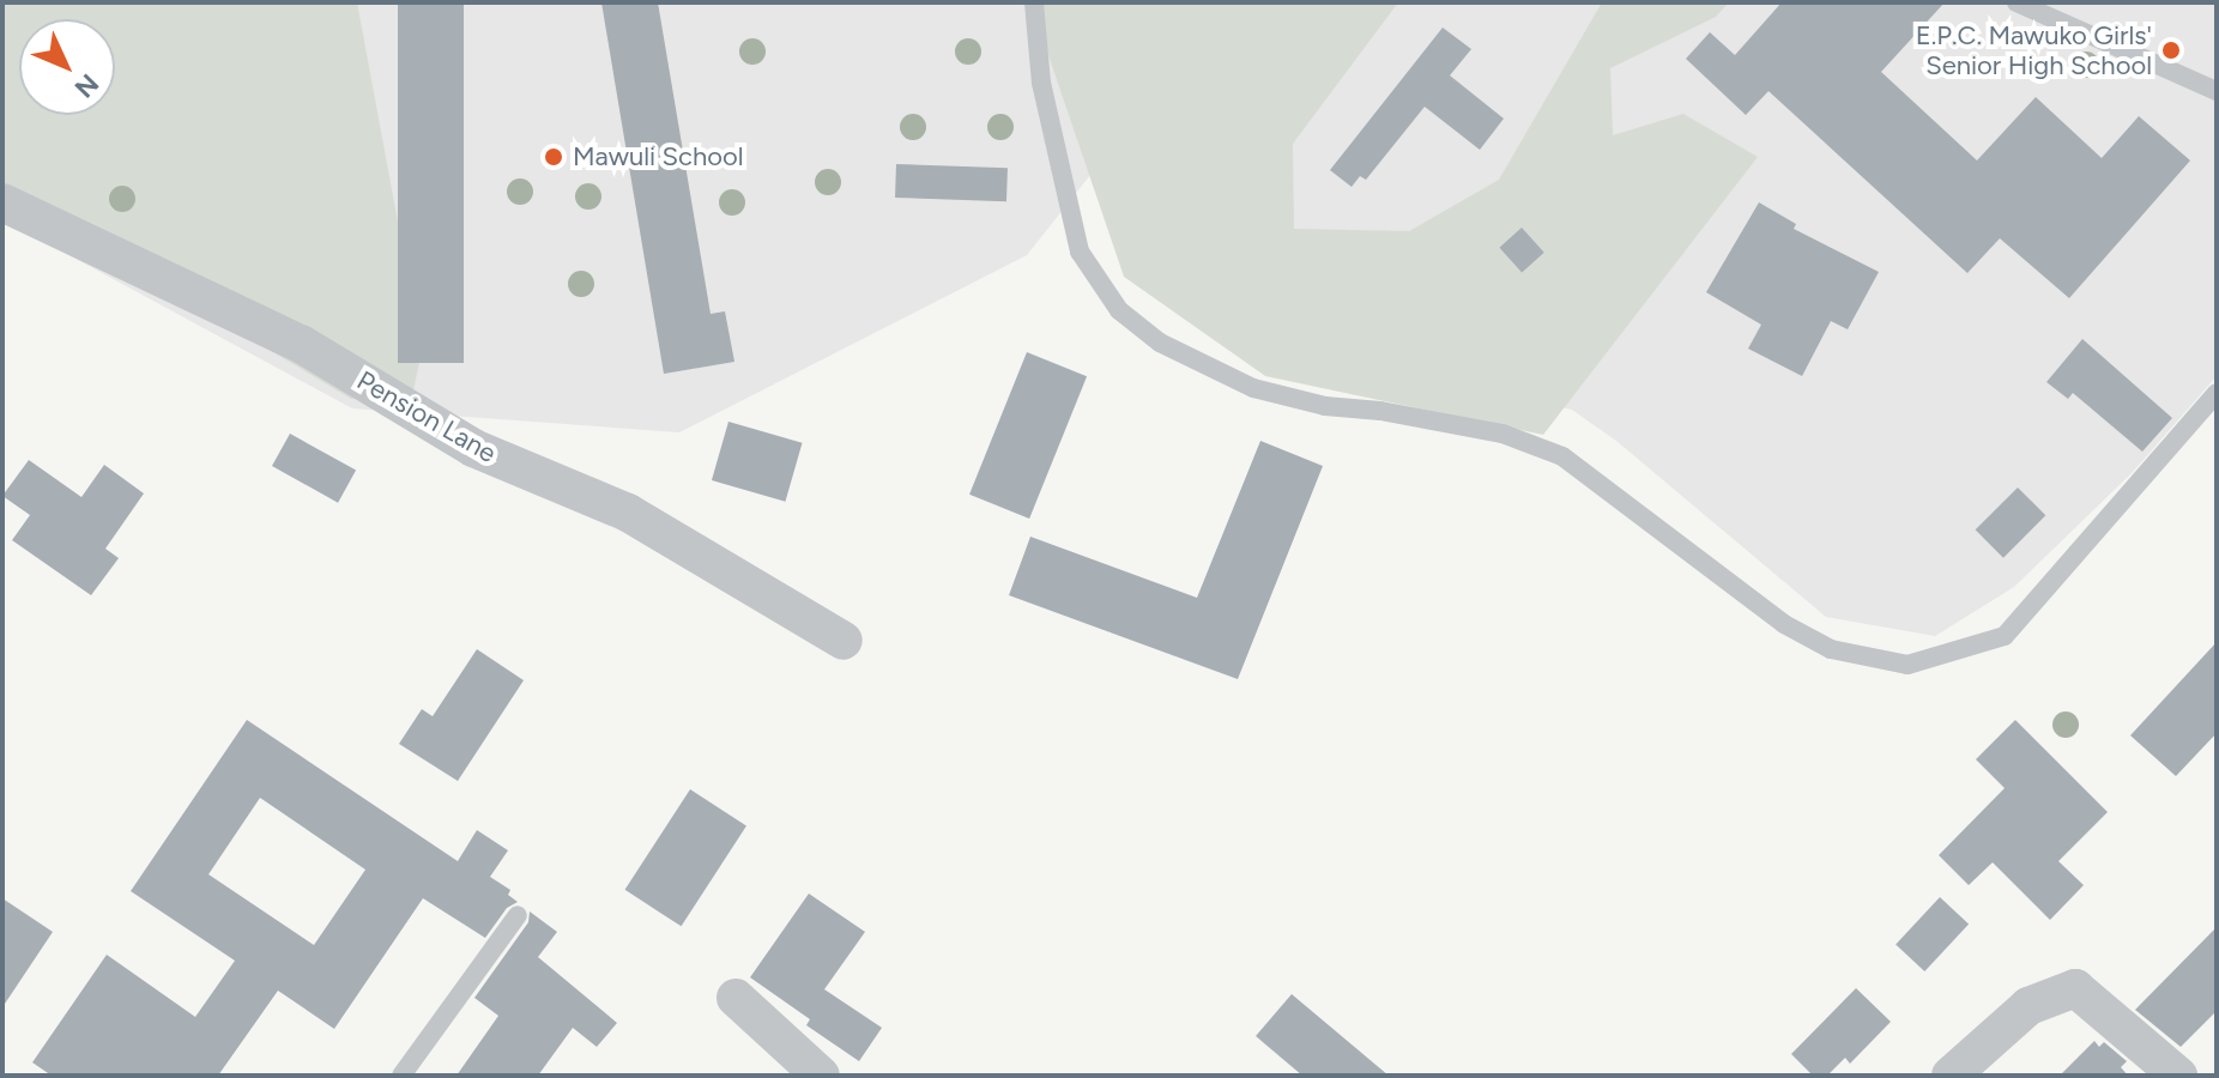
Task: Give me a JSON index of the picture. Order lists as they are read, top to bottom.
{
  "streets": {
    "street": ["Pension Lane"]
  },
  "places": ["E.P.C. Mawuko Girls' Senior High School", "Mawuli School"],
  "north": "bottom right"
}
